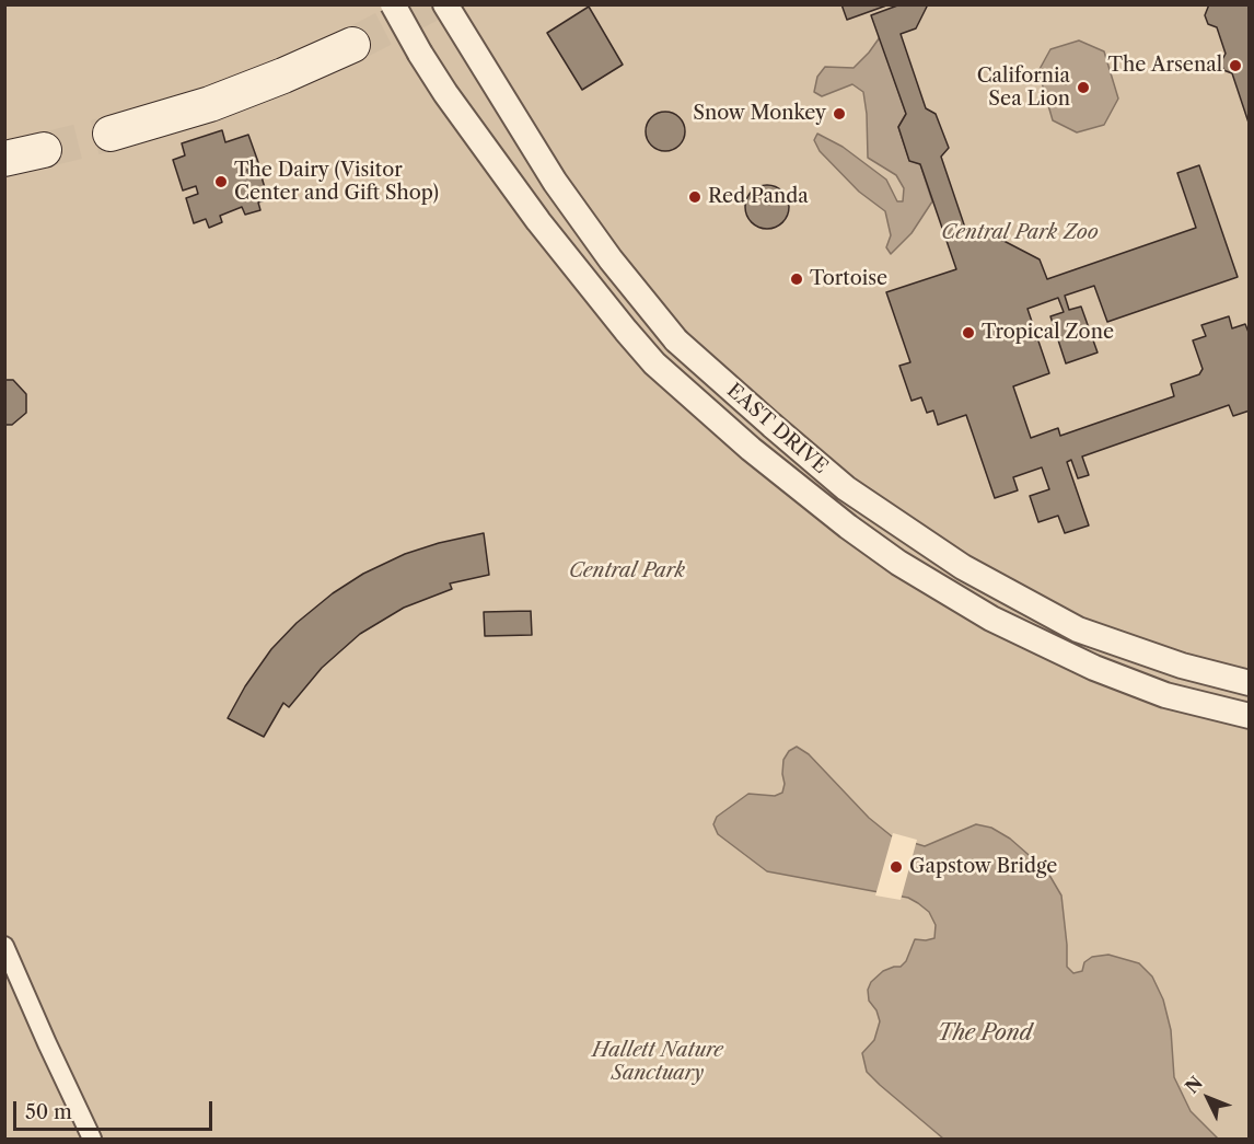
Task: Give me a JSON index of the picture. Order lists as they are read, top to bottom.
{
  "streets": {
    "street": ["EAST DRIVE"]
  },
  "water": ["The Pond"],
  "parks": ["Central Park Zoo", "Central Park", "Hallett Nature Sanctuary"],
  "places": [
    "The Arsenal",
    "California Sea Lion",
    "Snow Monkey",
    "The Dairy (Visitor Center and Gift Shop)",
    "Red Panda",
    "Tortoise",
    "Tropical Zone",
    "Gapstow Bridge"
  ],
  "scale_bar": "50 m",
  "north": "top left"
}
